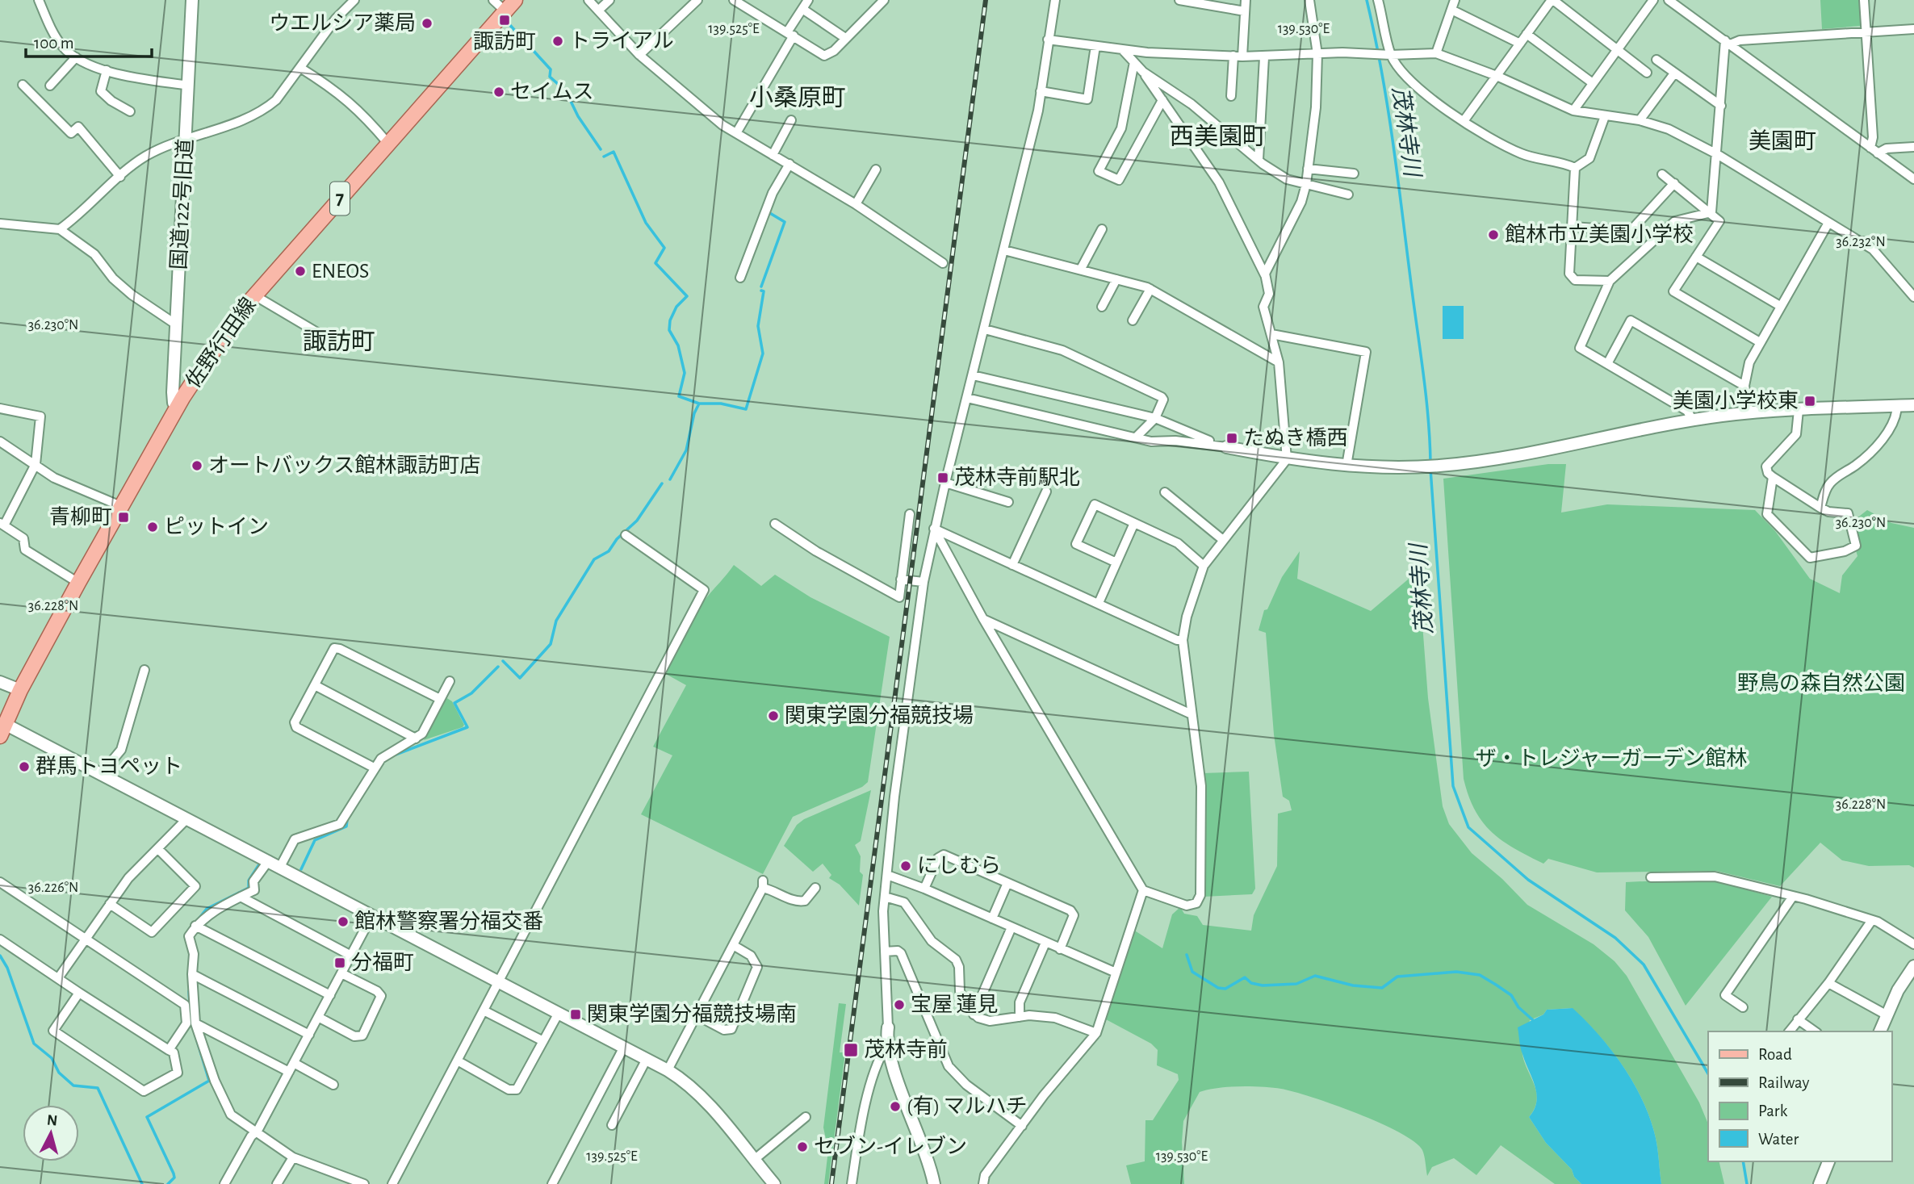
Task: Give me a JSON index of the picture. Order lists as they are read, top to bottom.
{
  "streets": {
    "main road": ["7", "佐野行田線"],
    "street": ["国道122号旧道"]
  },
  "crossings": [
    ["国道122号旧道", "佐野行田線"]
  ],
  "districts": [
    "小桑原町",
    "西美園町",
    "美園町",
    "諏訪町"
  ],
  "water": ["茂林寺川"],
  "parks": ["野鳥の森自然公園", "ザ・トレジャーガーデン館林"],
  "places": {
    "transit": [
      "諏訪町",
      "美園小学校東",
      "たぬき橋西",
      "茂林寺前駅北",
      "青柳町",
      "分福町",
      "関東学園分福競技場南",
      "茂林寺前"
    ],
    "other": [
      "ウエルシア薬局",
      "トライアル",
      "セイムス",
      "館林市立美園小学校",
      "ENEOS",
      "オートバックス館林諏訪町店",
      "ピットイン",
      "関東学園分福競技場",
      "群馬トヨペット",
      "にしむら",
      "館林警察署分福交番",
      "宝屋 蓮見",
      "(有) マルハチ",
      "セブン-イレブン"
    ]
  },
  "legend": [
    "Road",
    "Railway",
    "Park",
    "Water"
  ],
  "scale_bar": "100 m",
  "north": "top",
  "coordinates": [
    "139.525°E",
    "139.530°E",
    "36.232°N",
    "36.230°N",
    "36.228°N",
    "36.226°N"
  ]
}
